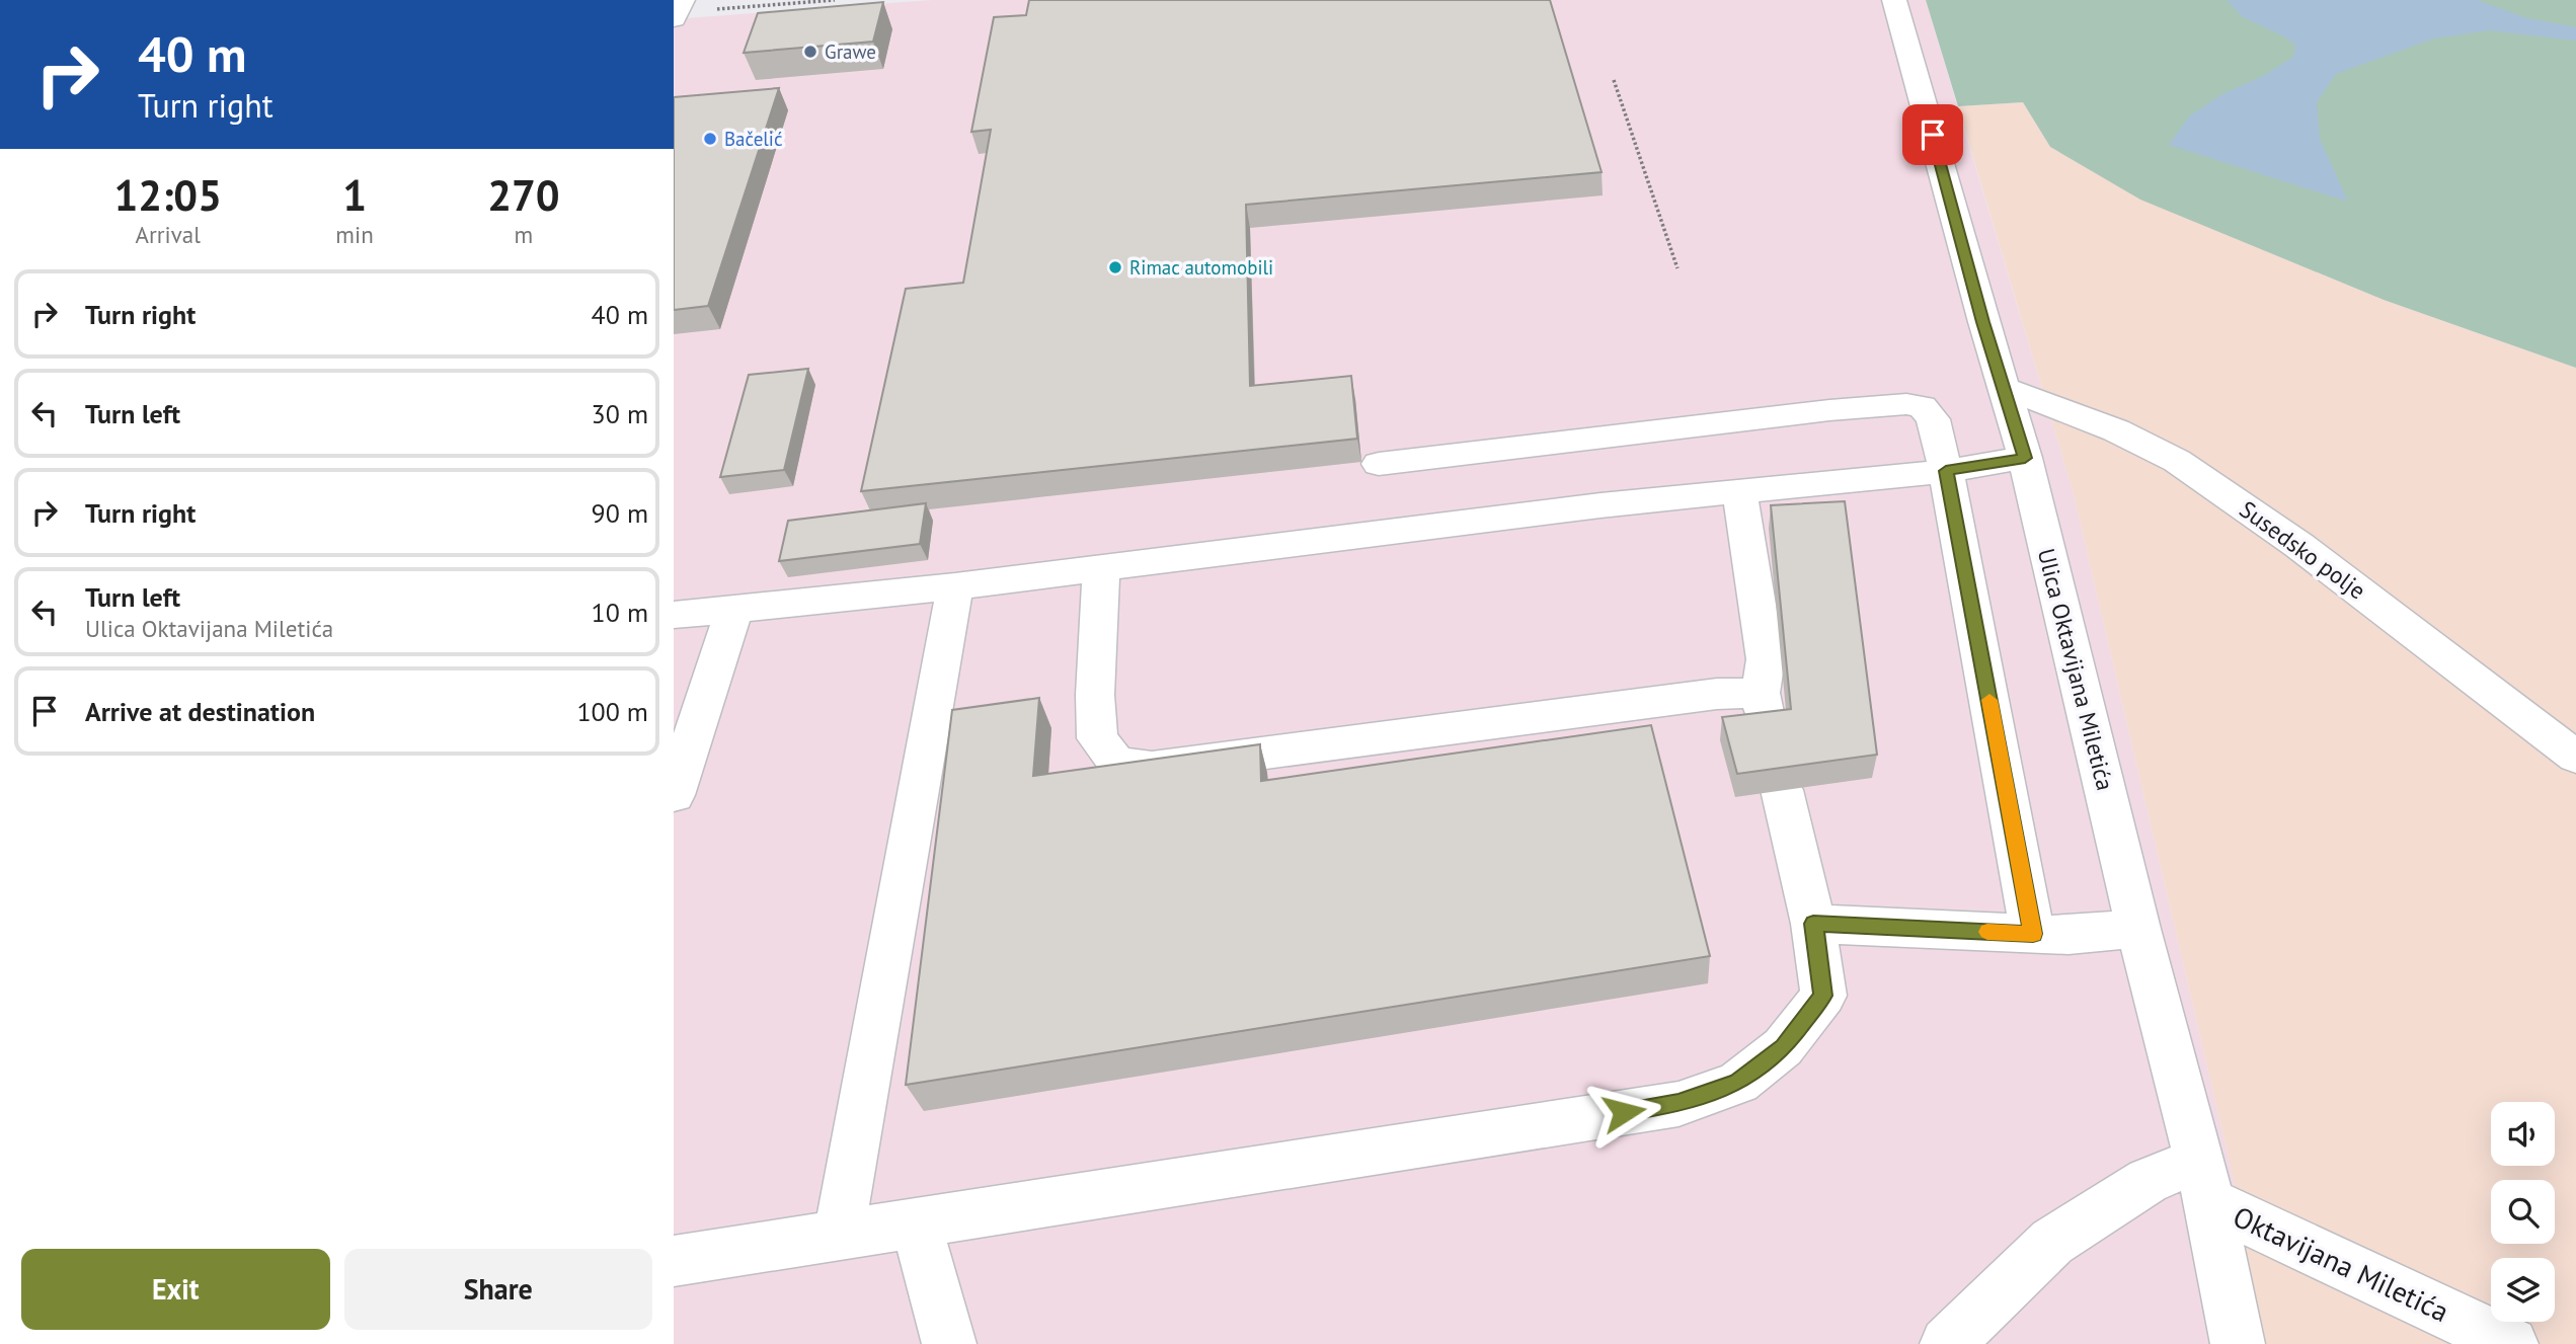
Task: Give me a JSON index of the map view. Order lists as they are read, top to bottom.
{
  "streets": {
    "street": ["Susedsko polje", "Ulica Oktavijana Miletića", "Oktavijana Miletića"]
  },
  "crossings": [
    ["Susedsko polje", "Ulica Oktavijana Miletića"],
    ["Ulica Oktavijana Miletića", "Oktavijana Miletića"]
  ],
  "places": ["Grawe", "Bačelić", "Rimac automobili"],
  "page": {
    "turn": ["40 m", "Turn right"],
    "eta": [
      "12:05",
      "Arrival",
      "1",
      "min",
      "270",
      "m"
    ],
    "list": [
      {
        "name": "Turn right",
        "value": "40 m"
      },
      {
        "name": "Turn left",
        "value": "30 m"
      },
      {
        "name": "Turn right",
        "value": "90 m"
      },
      {
        "name": "Turn left",
        "note": "Ulica Oktavijana Miletića",
        "value": "10 m"
      },
      {
        "name": "Arrive at destination",
        "value": "100 m"
      }
    ],
    "buttons": ["Exit", "Share"]
  }
}
